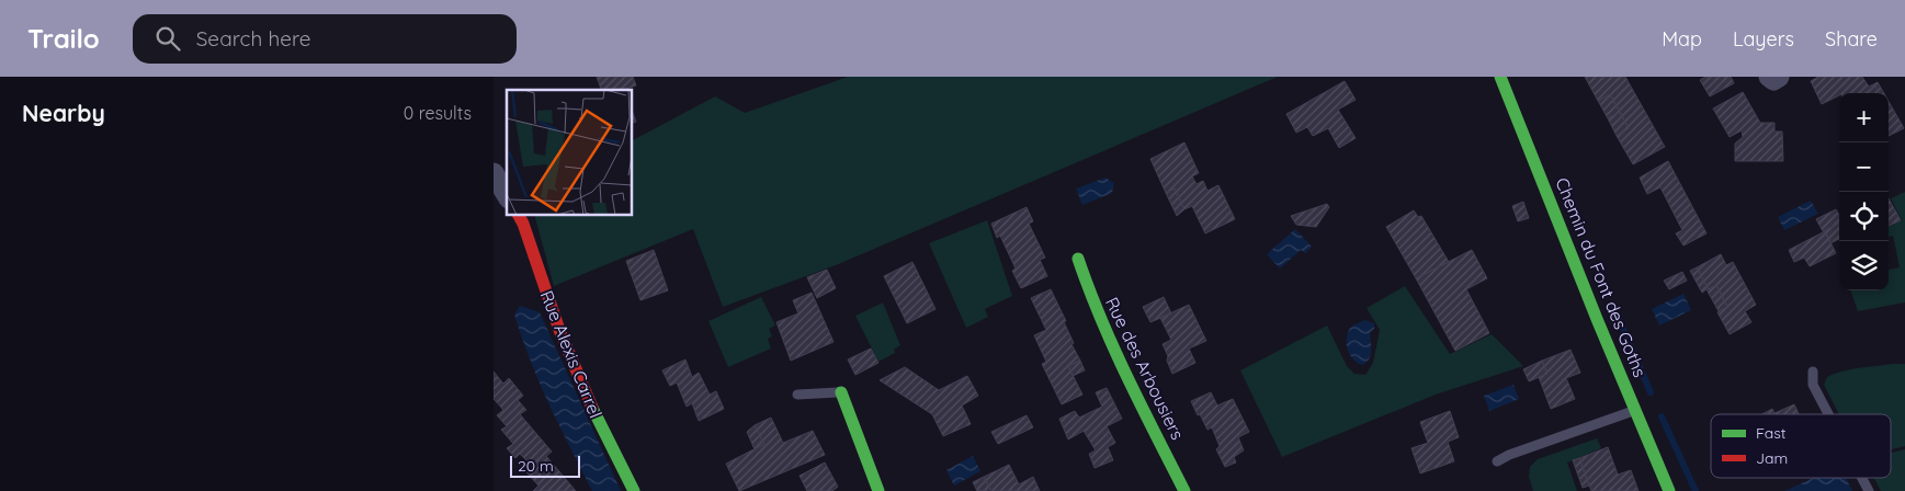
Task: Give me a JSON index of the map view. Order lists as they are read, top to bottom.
{
  "streets": {
    "street": ["Chemin du Font des Goths", "Rue Alexis Carrel", "Rue des Arbousiers"]
  },
  "legend": ["Fast", "Jam"],
  "scale_bar": "20 m",
  "page": {
    "header": "Trailo",
    "search": "Search here",
    "nav": ["Map", "Layers", "Share"],
    "heading": ["Nearby", "0 results"],
    "map_buttons": ["+", "−"],
    "scale": "20 m"
  }
}
